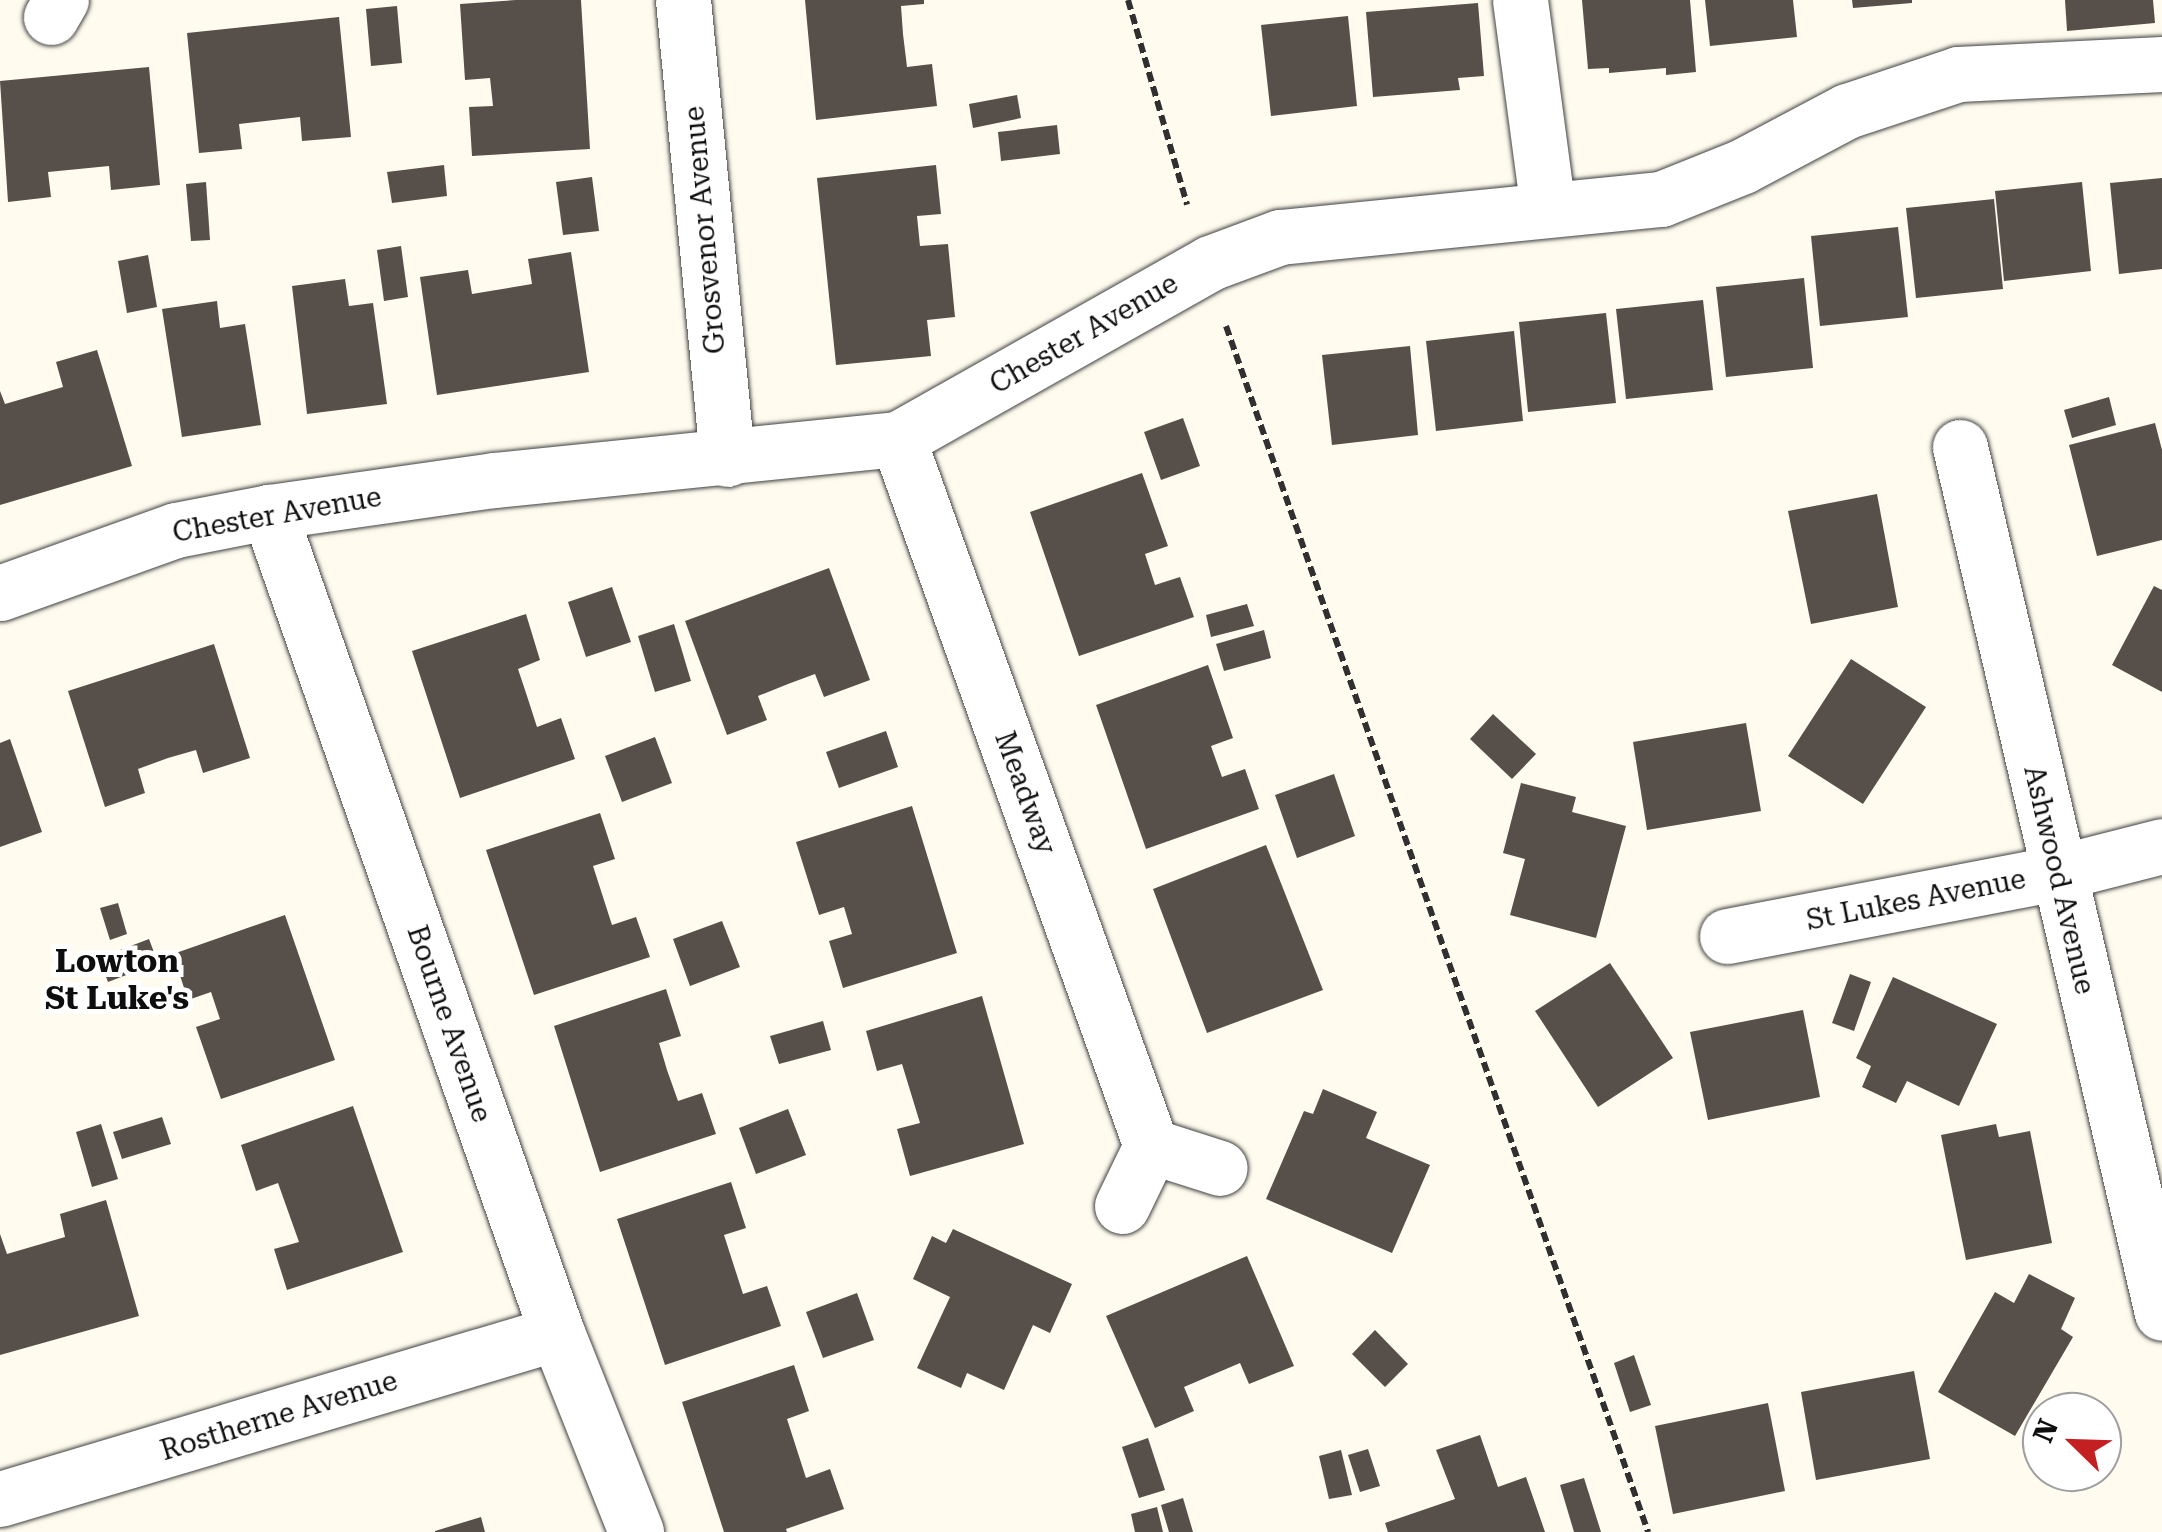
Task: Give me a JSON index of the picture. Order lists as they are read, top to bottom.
{
  "streets": {
    "street": [
      "Grosvenor Avenue",
      "Chester Avenue",
      "Meadway",
      "Ashwood Avenue",
      "St Lukes Avenue",
      "Bourne Avenue",
      "Rostherne Avenue"
    ]
  },
  "crossings": [
    ["Grosvenor Avenue", "Chester Avenue"],
    ["Chester Avenue", "Meadway"],
    ["Chester Avenue", "Bourne Avenue"],
    ["Ashwood Avenue", "St Lukes Avenue"],
    ["Bourne Avenue", "Rostherne Avenue"]
  ],
  "districts": ["Lowton St Luke's"],
  "north": "top left"
}
